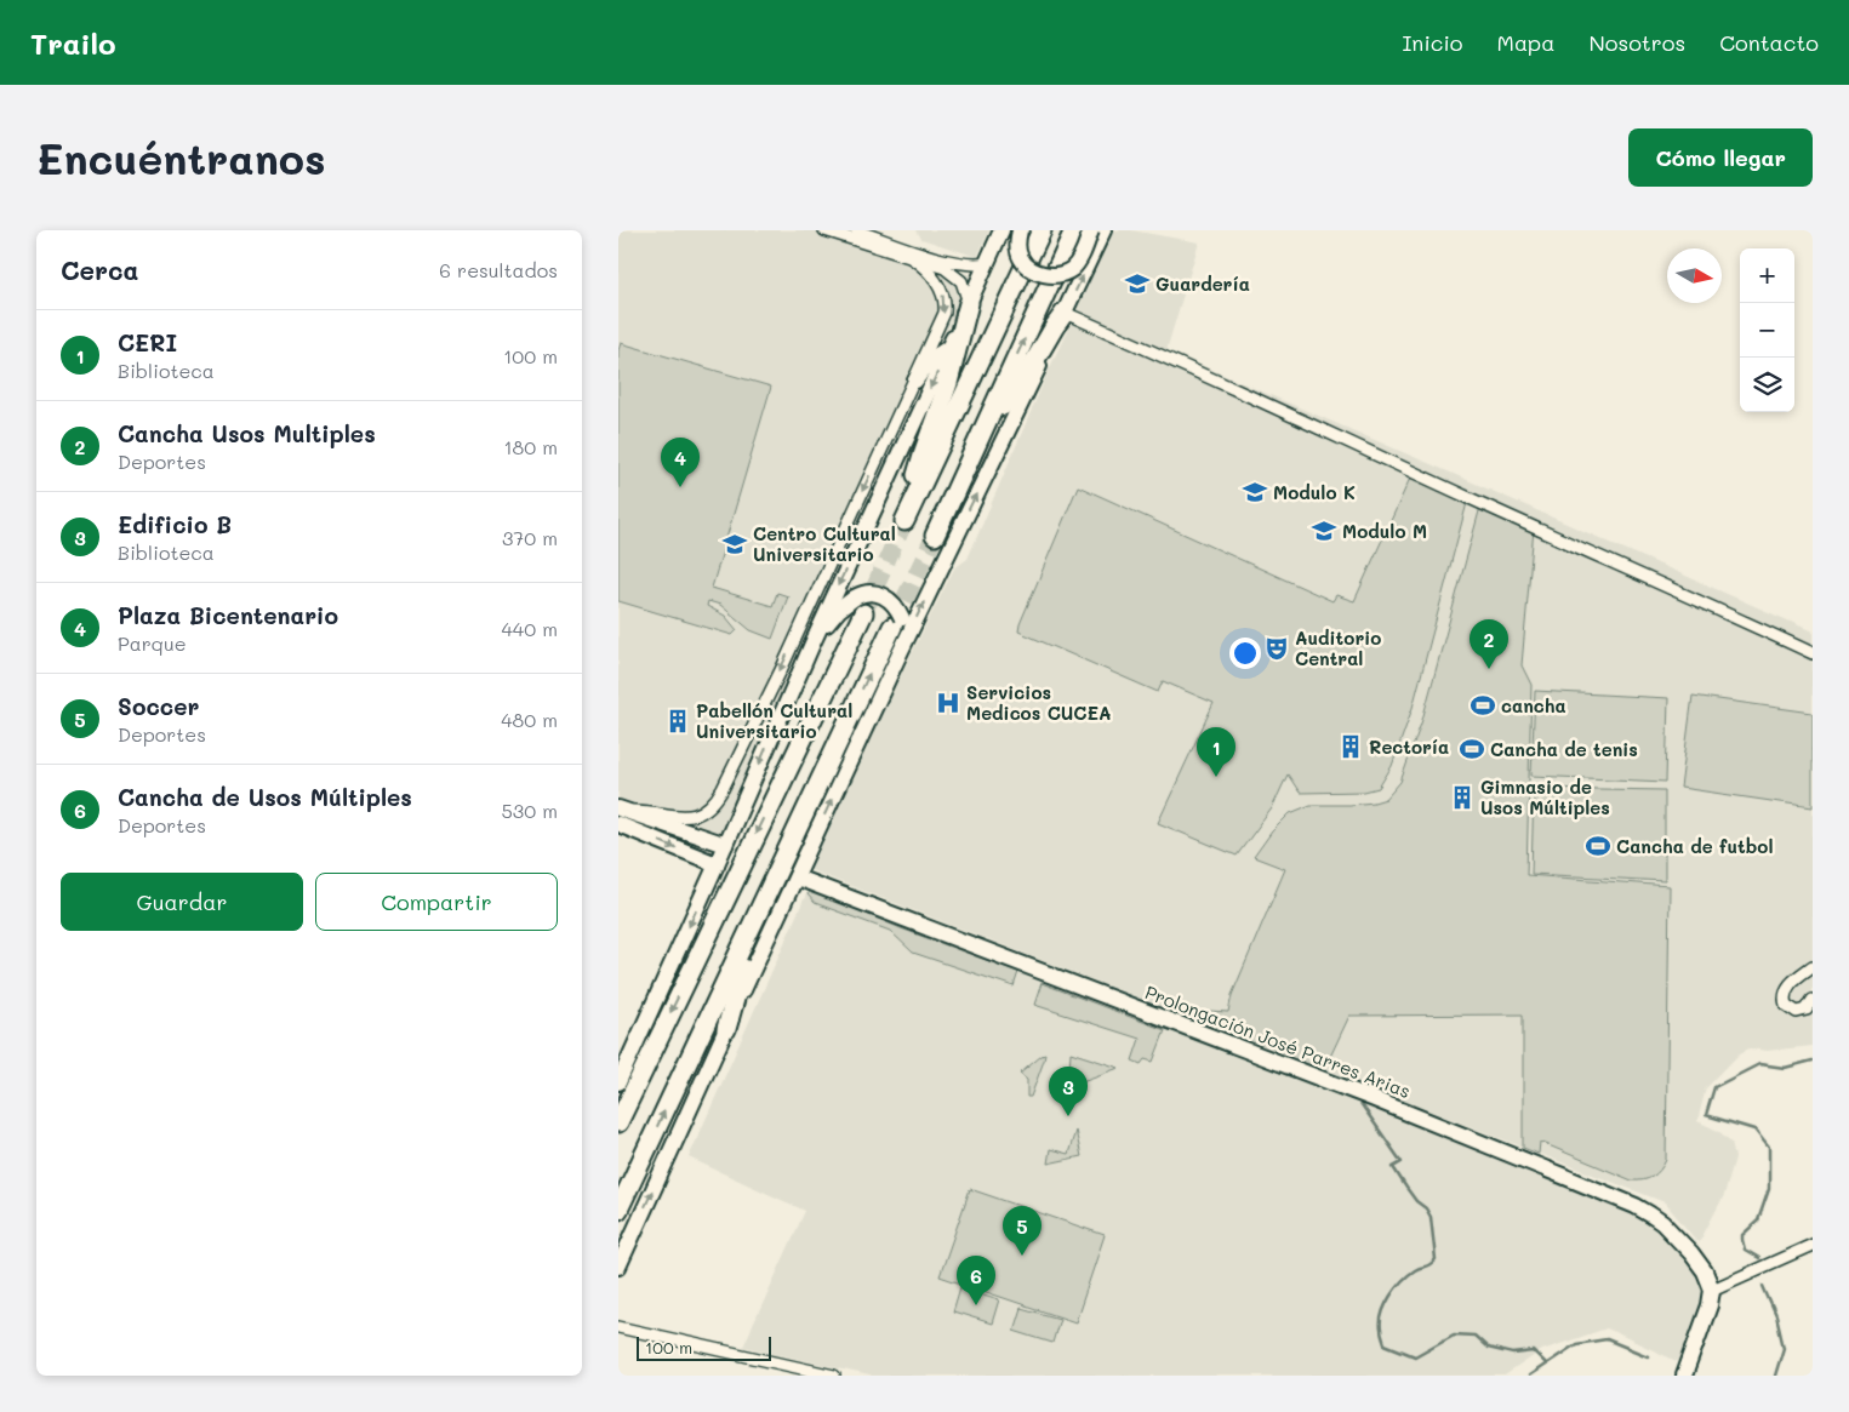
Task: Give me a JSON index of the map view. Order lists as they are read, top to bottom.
{
  "streets": {
    "main road": ["Prolongación José Parres Arias"]
  },
  "places": {
    "school or university": [
      "Guardería",
      "Modulo K",
      "Modulo M",
      "Centro Cultural Universitario"
    ],
    "theatre": ["Auditorio Central"],
    "hospital": ["Servicios Medicos CUCEA"],
    "sports": ["cancha", "Cancha de tenis", "Cancha de futbol"],
    "building": ["Pabellón Cultural Universitario", "Rectoría", "Gimnasio de Usos Múltiples"]
  },
  "scale_bar": "100 m",
  "north": "right",
  "page": {
    "header": "Trailo",
    "nav": [
      "Inicio",
      "Mapa",
      "Nosotros",
      "Contacto"
    ],
    "buttons": [
      "Cómo llegar",
      ["Guardar", "Compartir"]
    ],
    "title": "Encuéntranos",
    "heading": ["Cerca", "6 resultados"],
    "map_buttons": ["+", "−"],
    "list": [
      {
        "mark": "1",
        "name": "CERI",
        "note": "Biblioteca",
        "value": "100 m"
      },
      {
        "mark": "2",
        "name": "Cancha Usos Multiples",
        "note": "Deportes",
        "value": "180 m"
      },
      {
        "mark": "3",
        "name": "Edificio B",
        "note": "Biblioteca",
        "value": "370 m"
      },
      {
        "mark": "4",
        "name": "Plaza Bicentenario",
        "note": "Parque",
        "value": "440 m"
      },
      {
        "mark": "5",
        "name": "Soccer",
        "note": "Deportes",
        "value": "480 m"
      },
      {
        "mark": "6",
        "name": "Cancha de Usos Múltiples",
        "note": "Deportes",
        "value": "530 m"
      }
    ],
    "pins": [
      "4",
      "2",
      "1",
      "3",
      "5",
      "6"
    ],
    "scale": "100 m"
  }
}
